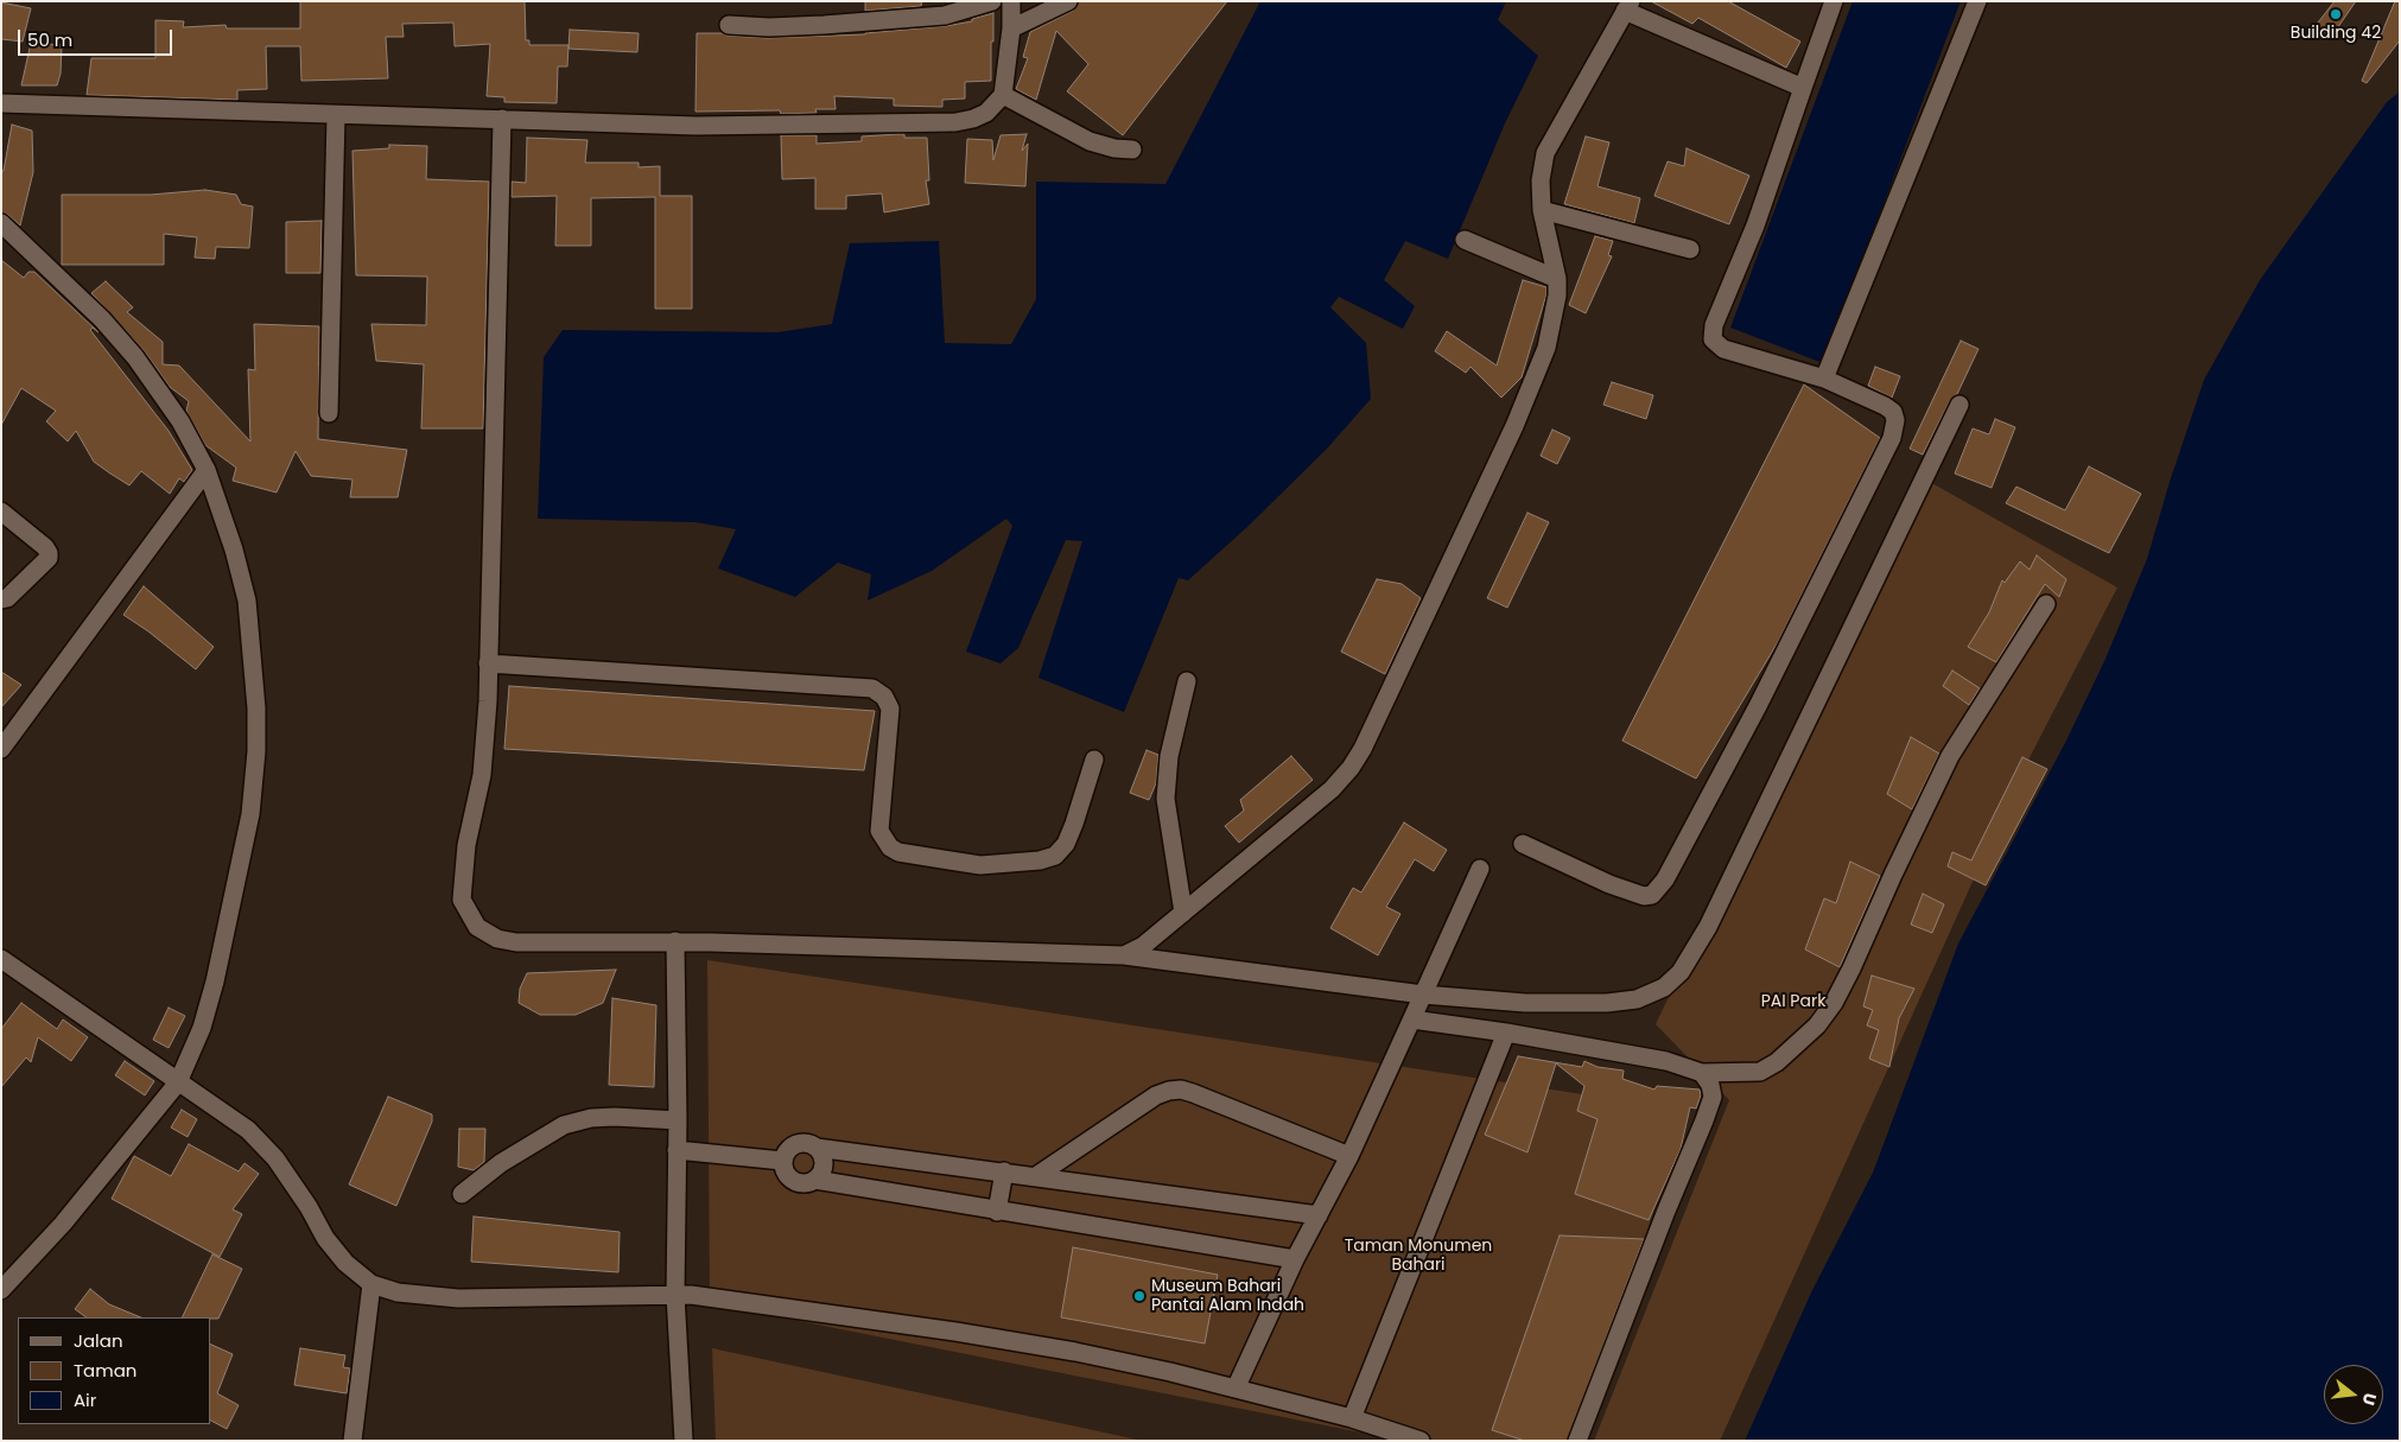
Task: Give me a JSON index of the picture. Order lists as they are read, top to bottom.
{
  "parks": ["PAI Park", "Taman Monumen Bahari"],
  "places": ["Building 42", "Museum Bahari Pantai Alam Indah"],
  "legend": ["Jalan", "Taman", "Air"],
  "scale_bar": "50 m",
  "north": "right"
}
